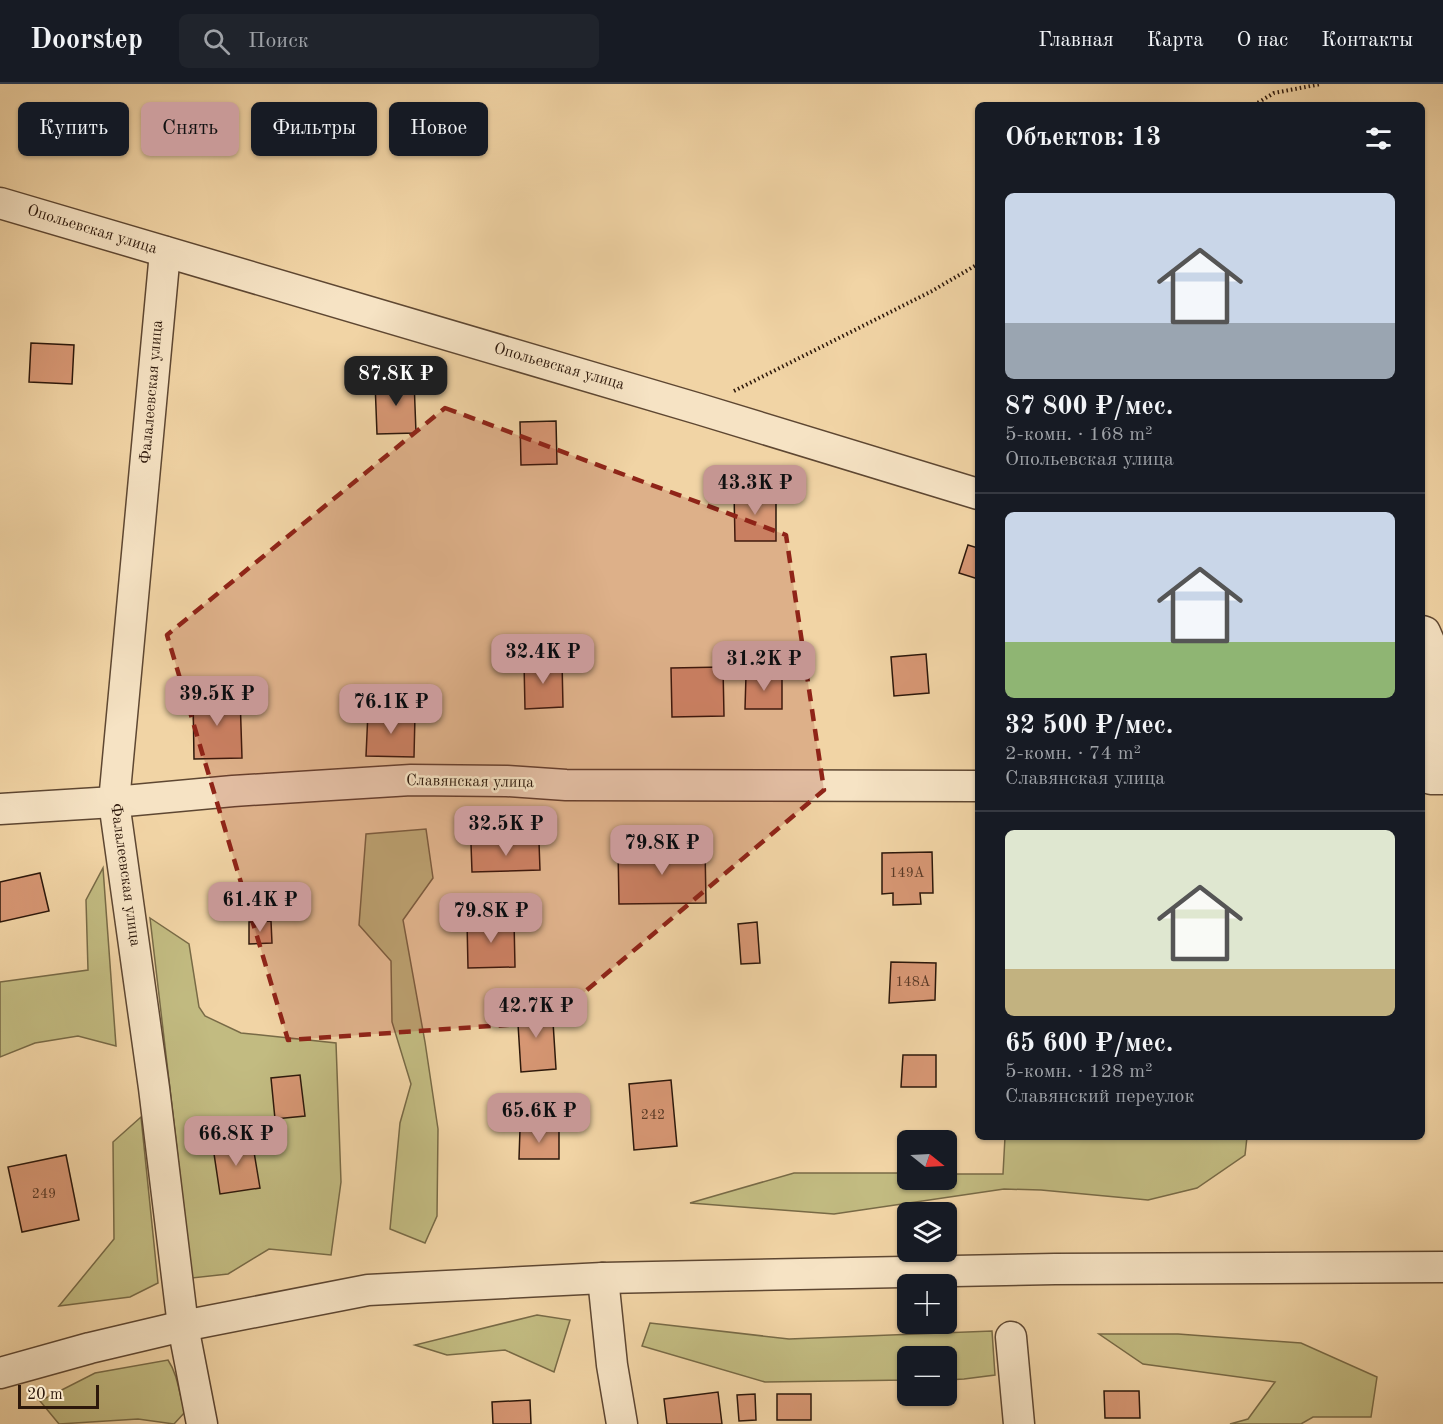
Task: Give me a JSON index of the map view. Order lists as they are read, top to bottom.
{
  "streets": {
    "street": ["Опольевская улица", "Фалалеевская улица", "Славянская улица"]
  },
  "crossings": [
    ["Опольевская улица", "Фалалеевская улица"],
    ["Фалалеевская улица", "Славянская улица"]
  ],
  "house_numbers": [
    "149А",
    "148А",
    "242",
    "249"
  ],
  "scale_bar": "20 m",
  "north": "right",
  "page": {
    "header": "Doorstep",
    "search": "Поиск",
    "nav": [
      "Главная",
      "Карта",
      "О нас",
      "Контакты"
    ],
    "chip": [
      "Купить",
      "Снять",
      "Фильтры",
      "Новое"
    ],
    "heading": "Объектов: 13",
    "list": [
      {
        "name": "87 800 ₽/мес.",
        "note": "5-комн. · 168 m² · Опольевская улица"
      },
      {
        "name": "32 500 ₽/мес.",
        "note": "2-комн. · 74 m² · Славянская улица"
      },
      {
        "name": "65 600 ₽/мес.",
        "note": "5-комн. · 128 m² · Славянский переулок"
      }
    ],
    "price": [
      "87.8K ₽",
      "43.3K ₽",
      "32.4K ₽",
      "31.2K ₽",
      "39.5K ₽",
      "76.1K ₽",
      "32.5K ₽",
      "79.8K ₽",
      "61.4K ₽",
      "79.8K ₽",
      "42.7K ₽",
      "65.6K ₽",
      "66.8K ₽"
    ],
    "map_buttons": ["+", "−"],
    "scale": "20 m"
  }
}
